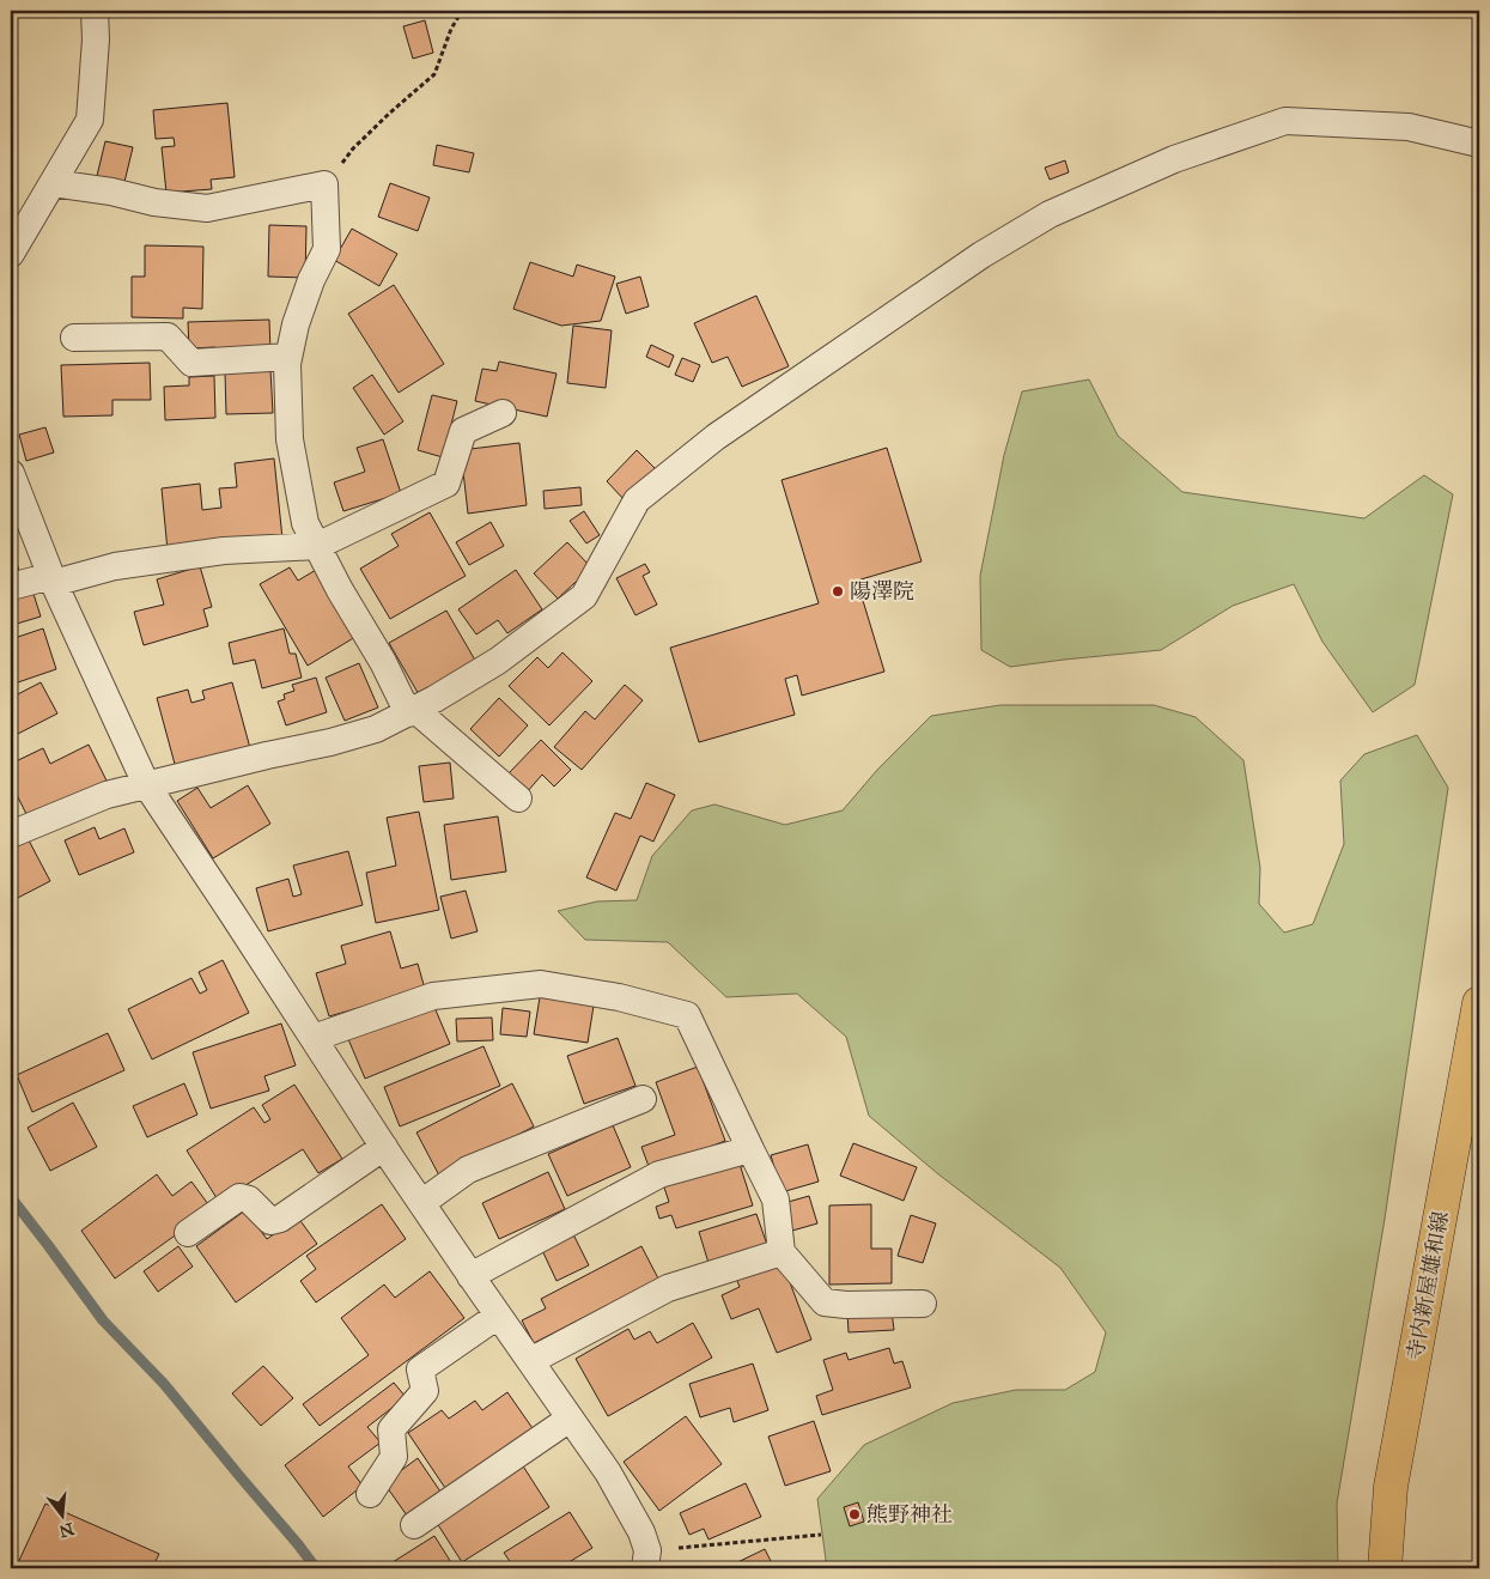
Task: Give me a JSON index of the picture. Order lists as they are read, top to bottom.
{
  "streets": {
    "main road": ["寺内新屋雄和線"]
  },
  "places": ["陽澤院", "熊野神社"],
  "north": "bottom"
}
